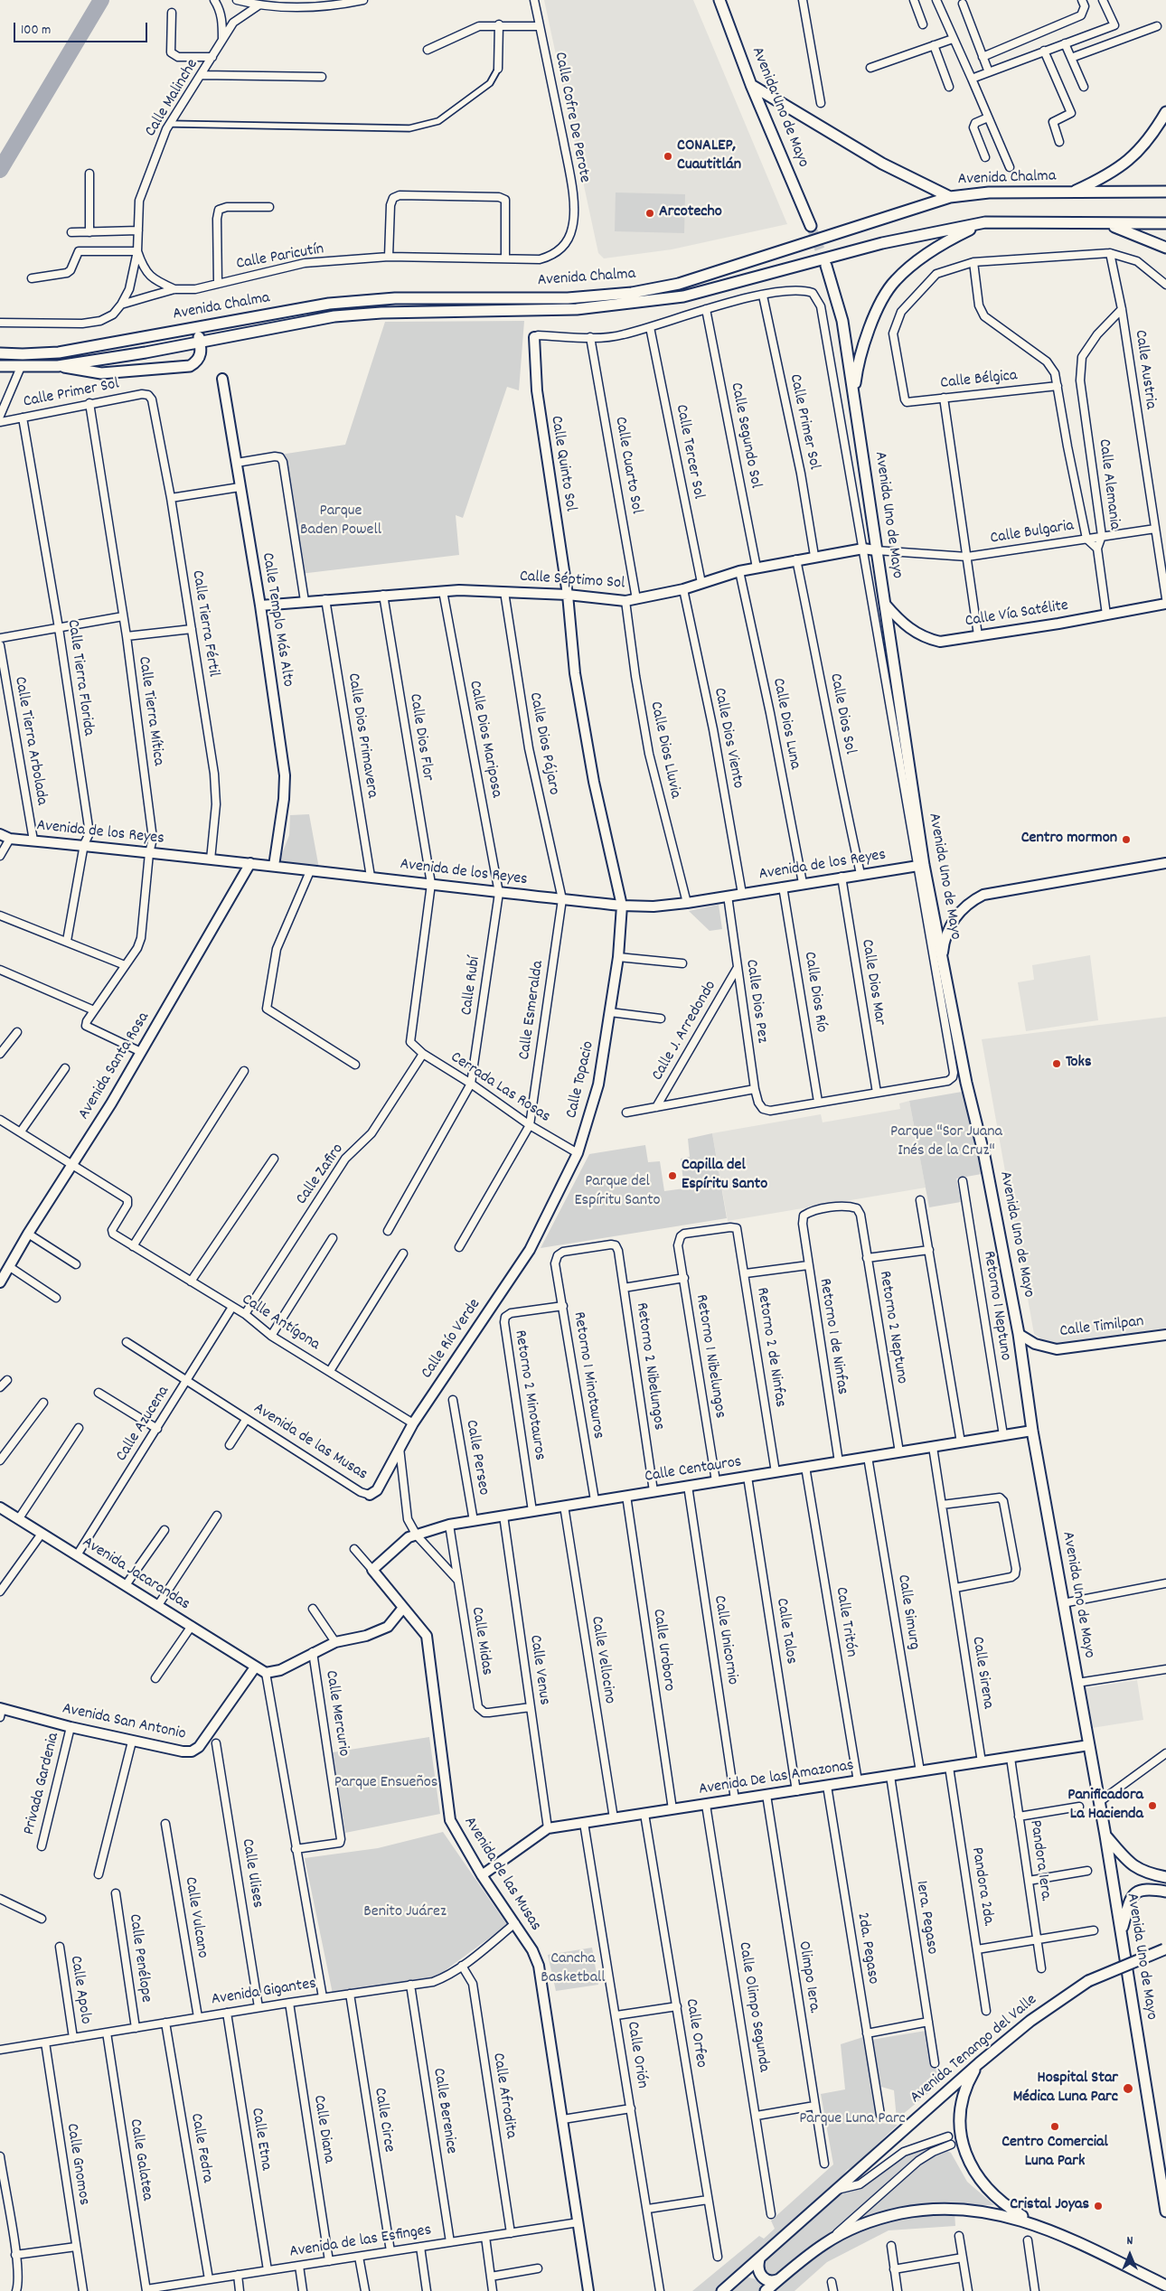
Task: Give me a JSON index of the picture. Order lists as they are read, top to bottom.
{
  "streets": {
    "main road": ["Avenida Uno de Mayo", "Avenida Chalma", "Avenida Tenango del Valle"],
    "street": [
      "Calle Malinche",
      "Calle Cofre De Perote",
      "Calle Paricutín",
      "Calle Austria",
      "Calle Bélgica",
      "Calle Primer Sol",
      "Calle Segundo Sol",
      "Calle Tercer Sol",
      "Calle Quinto Sol",
      "Calle Cuarto Sol",
      "Calle Alemania",
      "Calle Bulgaria",
      "Calle Séptimo Sol",
      "Calle Vía Satélite",
      "Calle Templo Más Alto",
      "Calle Tierra Fértil",
      "Calle Tierra Florida",
      "Calle Tierra Mítica",
      "Calle Dios Sol",
      "Calle Dios Luna",
      "Calle Dios Primavera",
      "Calle Dios Flor",
      "Calle Dios Viento",
      "Calle Dios Mariposa",
      "Calle Tierra Arbolada",
      "Calle Dios Pájaro",
      "Calle Dios Lluvia",
      "Avenida de los Reyes",
      "Calle Dios Mar",
      "Calle Rubí",
      "Calle Dios Río",
      "Calle Dios Pez",
      "Calle Esmeralda",
      "Calle J. Arredondo",
      "Avenida Santa Rosa",
      "Calle Topacio",
      "Cerrada Las Rosas",
      "Calle Zafiro",
      "Retorno 1 Neptuno",
      "Calle Antígona",
      "Retorno 2 Neptuno",
      "Calle Timilpan",
      "Retorno 1 de Ninfas",
      "Calle Río Verde",
      "Retorno 2 de Ninfas",
      "Retorno 1 Nibelungos",
      "Retorno 2 Nibelungos",
      "Retorno 1 Minotauros",
      "Retorno 2 Minotauros",
      "Calle Azucena",
      "Avenida de las Musas",
      "Calle Perseo",
      "Calle Centauros",
      "Avenida Jacarandas",
      "Calle Simurg",
      "Calle Tritón",
      "Calle Talos",
      "Calle Unicornio",
      "Calle Midas",
      "Calle Uroboro",
      "Calle Vellocino",
      "Calle Venus",
      "Calle Sirena",
      "Calle Mercurio",
      "Avenida San Antonio",
      "Avenida De las Amazonas",
      "Privada Gardenia",
      "Pandora 1era.",
      "Calle Ulises",
      "Pandora 2da.",
      "Calle Vulcano",
      "1era. Pegaso",
      "2da. Pegaso",
      "Calle Penélope",
      "Olimpo 1era.",
      "Calle Apolo",
      "Avenida Gigantes",
      "Calle Olimpo Segunda",
      "Calle Orfeo",
      "Calle Orión",
      "Calle Afrodita",
      "Calle Berenice",
      "Calle Circe",
      "Calle Diana",
      "Calle Etna",
      "Calle Fedra",
      "Calle Galatea",
      "Calle Gnomos",
      "Avenida de las Esfinges"
    ]
  },
  "crossings": [
    ["Calle Malinche", "Calle Paricutín"],
    ["Avenida Uno de Mayo", "Calle Bulgaria"],
    ["Avenida Uno de Mayo", "Calle Séptimo Sol"],
    ["Avenida Uno de Mayo", "Calle Vía Satélite"],
    ["Avenida Uno de Mayo", "Avenida de los Reyes"],
    ["Avenida Uno de Mayo", "Calle Timilpan"],
    ["Avenida Uno de Mayo", "Calle Centauros"],
    ["Avenida Uno de Mayo", "Avenida De las Amazonas"],
    ["Calle Cofre De Perote", "Calle Paricutín"],
    ["Calle Austria", "Calle Alemania"],
    ["Calle Austria", "Calle Bulgaria"],
    ["Calle Primer Sol", "Calle Séptimo Sol"],
    ["Calle Primer Sol", "Calle Tierra Fértil"],
    ["Calle Primer Sol", "Calle Tierra Florida"],
    ["Calle Primer Sol", "Calle Tierra Mítica"],
    ["Calle Segundo Sol", "Calle Séptimo Sol"],
    ["Calle Tercer Sol", "Calle Séptimo Sol"],
    ["Calle Quinto Sol", "Calle Séptimo Sol"],
    ["Calle Quinto Sol", "Avenida de los Reyes"],
    ["Calle Quinto Sol", "Calle Topacio"],
    ["Calle Cuarto Sol", "Calle Séptimo Sol"],
    ["Calle Alemania", "Calle Bulgaria"],
    ["Calle Alemania", "Calle Vía Satélite"],
    ["Calle Bulgaria", "Calle Séptimo Sol"],
    ["Calle Séptimo Sol", "Calle Templo Más Alto"],
    ["Calle Séptimo Sol", "Calle Dios Sol"],
    ["Calle Séptimo Sol", "Calle Dios Luna"],
    ["Calle Séptimo Sol", "Calle Dios Primavera"],
    ["Calle Séptimo Sol", "Calle Dios Flor"],
    ["Calle Séptimo Sol", "Calle Dios Viento"],
    ["Calle Séptimo Sol", "Calle Dios Mariposa"],
    ["Calle Séptimo Sol", "Calle Dios Pájaro"],
    ["Calle Séptimo Sol", "Calle Dios Lluvia"],
    ["Calle Templo Más Alto", "Avenida de los Reyes"],
    ["Calle Tierra Fértil", "Avenida de los Reyes"],
    ["Calle Tierra Florida", "Avenida de los Reyes"],
    ["Calle Tierra Mítica", "Avenida de los Reyes"],
    ["Calle Dios Sol", "Avenida de los Reyes"],
    ["Calle Dios Luna", "Avenida de los Reyes"],
    ["Calle Dios Primavera", "Avenida de los Reyes"],
    ["Calle Dios Flor", "Avenida de los Reyes"],
    ["Calle Dios Flor", "Cerrada Las Rosas"],
    ["Calle Dios Viento", "Avenida de los Reyes"],
    ["Calle Dios Mariposa", "Avenida de los Reyes"],
    ["Calle Dios Mariposa", "Calle Rubí"],
    ["Calle Tierra Arbolada", "Avenida de los Reyes"],
    ["Calle Dios Pájaro", "Avenida de los Reyes"],
    ["Calle Dios Pájaro", "Calle Esmeralda"],
    ["Calle Dios Lluvia", "Avenida de los Reyes"],
    ["Avenida de los Reyes", "Calle Dios Mar"],
    ["Avenida de los Reyes", "Calle Rubí"],
    ["Avenida de los Reyes", "Calle Dios Río"],
    ["Avenida de los Reyes", "Calle Dios Pez"],
    ["Avenida de los Reyes", "Calle Esmeralda"],
    ["Avenida de los Reyes", "Avenida Santa Rosa"],
    ["Avenida de los Reyes", "Calle Topacio"],
    ["Avenida de los Reyes", "Cerrada Las Rosas"],
    ["Calle Rubí", "Cerrada Las Rosas"],
    ["Calle Dios Río", "Calle Dios Pez"],
    ["Calle Dios Pez", "Calle J. Arredondo"],
    ["Calle Esmeralda", "Cerrada Las Rosas"],
    ["Avenida Santa Rosa", "Calle Antígona"],
    ["Calle Topacio", "Cerrada Las Rosas"],
    ["Calle Topacio", "Calle Río Verde"],
    ["Cerrada Las Rosas", "Calle Zafiro"],
    ["Calle Zafiro", "Calle Antígona"],
    ["Retorno 1 Neptuno", "Calle Centauros"],
    ["Calle Antígona", "Calle Río Verde"],
    ["Calle Antígona", "Calle Azucena"],
    ["Retorno 2 Neptuno", "Retorno 1 de Ninfas"],
    ["Retorno 2 Neptuno", "Calle Centauros"],
    ["Retorno 1 de Ninfas", "Calle Centauros"],
    ["Calle Río Verde", "Avenida de las Musas"],
    ["Retorno 2 de Ninfas", "Retorno 1 Nibelungos"],
    ["Retorno 2 de Ninfas", "Calle Centauros"],
    ["Retorno 1 Nibelungos", "Calle Centauros"],
    ["Retorno 2 Nibelungos", "Retorno 1 Minotauros"],
    ["Retorno 2 Nibelungos", "Calle Centauros"],
    ["Retorno 1 Minotauros", "Retorno 2 Minotauros"],
    ["Retorno 1 Minotauros", "Calle Centauros"],
    ["Retorno 2 Minotauros", "Calle Centauros"],
    ["Calle Azucena", "Avenida de las Musas"],
    ["Calle Azucena", "Avenida Jacarandas"],
    ["Avenida de las Musas", "Calle Centauros"],
    ["Avenida de las Musas", "Avenida De las Amazonas"],
    ["Avenida de las Musas", "Avenida Gigantes"],
    ["Avenida de las Musas", "Avenida de las Esfinges"],
    ["Calle Perseo", "Calle Centauros"],
    ["Calle Centauros", "Calle Simurg"],
    ["Calle Centauros", "Calle Tritón"],
    ["Calle Centauros", "Calle Talos"],
    ["Calle Centauros", "Calle Unicornio"],
    ["Calle Centauros", "Calle Midas"],
    ["Calle Centauros", "Calle Uroboro"],
    ["Calle Centauros", "Calle Vellocino"],
    ["Calle Centauros", "Calle Venus"],
    ["Calle Centauros", "Calle Sirena"],
    ["Avenida Jacarandas", "Avenida San Antonio"],
    ["Calle Simurg", "Avenida De las Amazonas"],
    ["Calle Tritón", "Avenida De las Amazonas"],
    ["Calle Talos", "Avenida De las Amazonas"],
    ["Calle Unicornio", "Avenida De las Amazonas"],
    ["Calle Midas", "Calle Venus"],
    ["Calle Uroboro", "Avenida De las Amazonas"],
    ["Calle Vellocino", "Avenida De las Amazonas"],
    ["Calle Venus", "Avenida De las Amazonas"],
    ["Calle Sirena", "Avenida De las Amazonas"],
    ["Avenida San Antonio", "Privada Gardenia"],
    ["Avenida De las Amazonas", "Pandora 1era."],
    ["Avenida De las Amazonas", "Pandora 2da."],
    ["Avenida De las Amazonas", "1era. Pegaso"],
    ["Avenida De las Amazonas", "2da. Pegaso"],
    ["Avenida De las Amazonas", "Olimpo 1era."],
    ["Avenida De las Amazonas", "Calle Olimpo Segunda"],
    ["Avenida De las Amazonas", "Calle Orfeo"],
    ["Avenida De las Amazonas", "Calle Orión"],
    ["Calle Ulises", "Avenida Gigantes"],
    ["Calle Vulcano", "Avenida Gigantes"],
    ["Calle Penélope", "Avenida Gigantes"],
    ["Calle Apolo", "Avenida Gigantes"],
    ["Avenida Gigantes", "Calle Afrodita"],
    ["Avenida Gigantes", "Calle Berenice"],
    ["Avenida Gigantes", "Calle Circe"],
    ["Avenida Gigantes", "Calle Diana"],
    ["Avenida Gigantes", "Calle Etna"],
    ["Avenida Gigantes", "Calle Fedra"],
    ["Avenida Gigantes", "Calle Galatea"],
    ["Avenida Gigantes", "Calle Gnomos"],
    ["Calle Afrodita", "Avenida de las Esfinges"],
    ["Calle Berenice", "Avenida de las Esfinges"],
    ["Calle Circe", "Avenida de las Esfinges"],
    ["Calle Diana", "Avenida de las Esfinges"],
    ["Calle Etna", "Avenida de las Esfinges"],
    ["Calle Fedra", "Avenida de las Esfinges"],
    ["Calle Galatea", "Avenida de las Esfinges"]
  ],
  "parks": [
    "Parque Baden Powell",
    "Parque \"Sor Juana Inés de la Cruz\"",
    "Parque del Espíritu Santo",
    "Parque Ensueños",
    "Benito Juárez",
    "Cancha Basketball",
    "Parque Luna Parc"
  ],
  "places": [
    "CONALEP, Cuautitlán",
    "Arcotecho",
    "Centro mormon",
    "Toks",
    "Capilla del Espíritu Santo",
    "Panificadora La Hacienda",
    "Hospital Star Médica Luna Parc",
    "Centro Comercial Luna Park",
    "Cristal Joyas"
  ],
  "scale_bar": "100 m",
  "north": "top"
}
